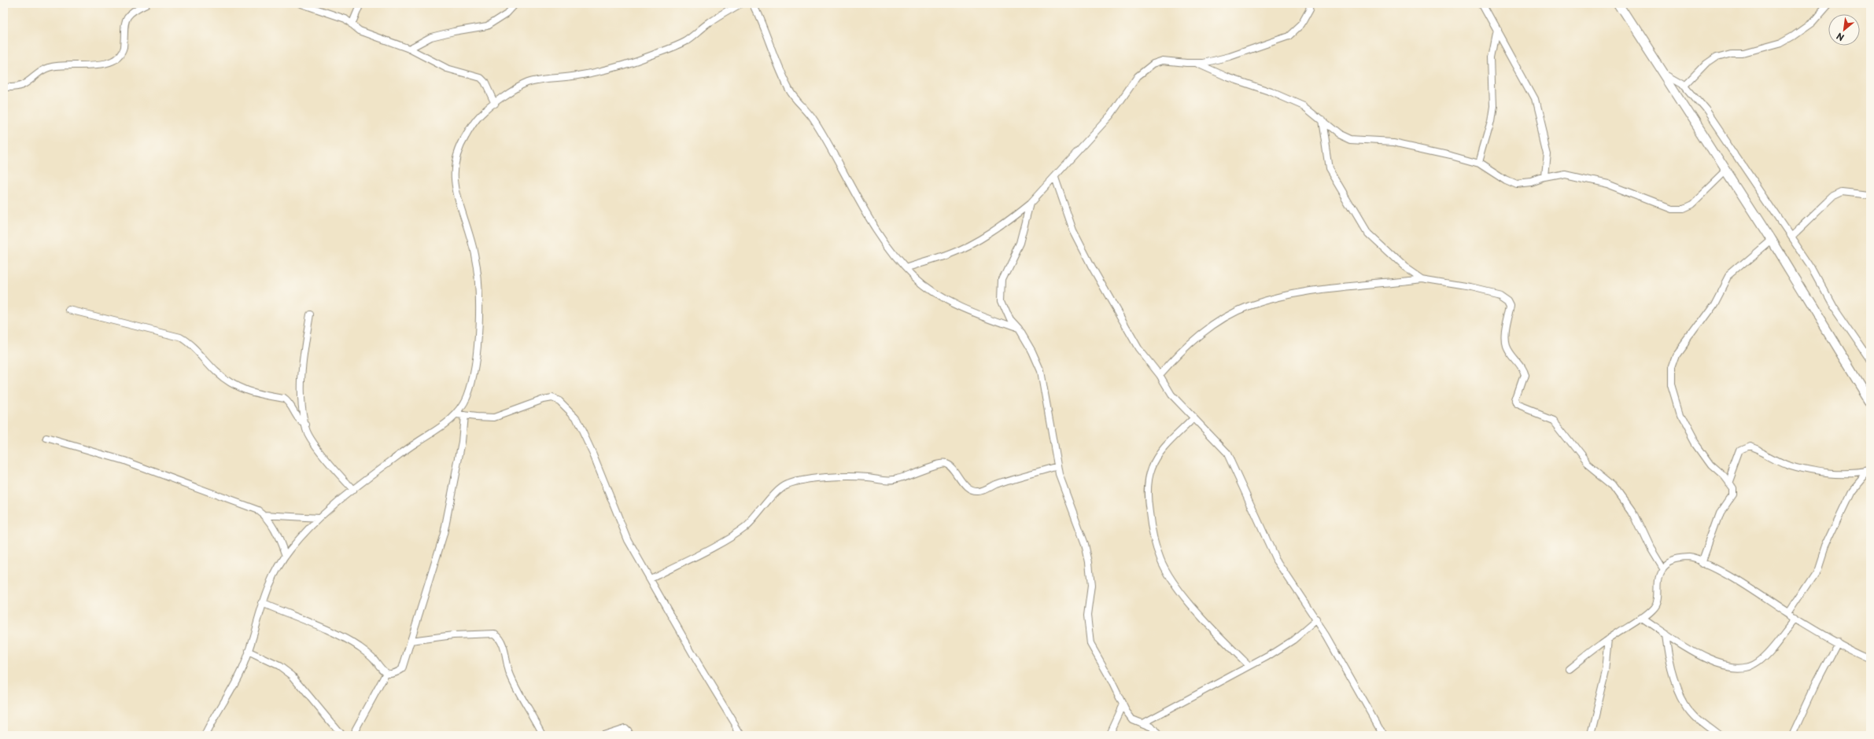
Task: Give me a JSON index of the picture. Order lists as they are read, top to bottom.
{
  "north": "bottom left"
}
